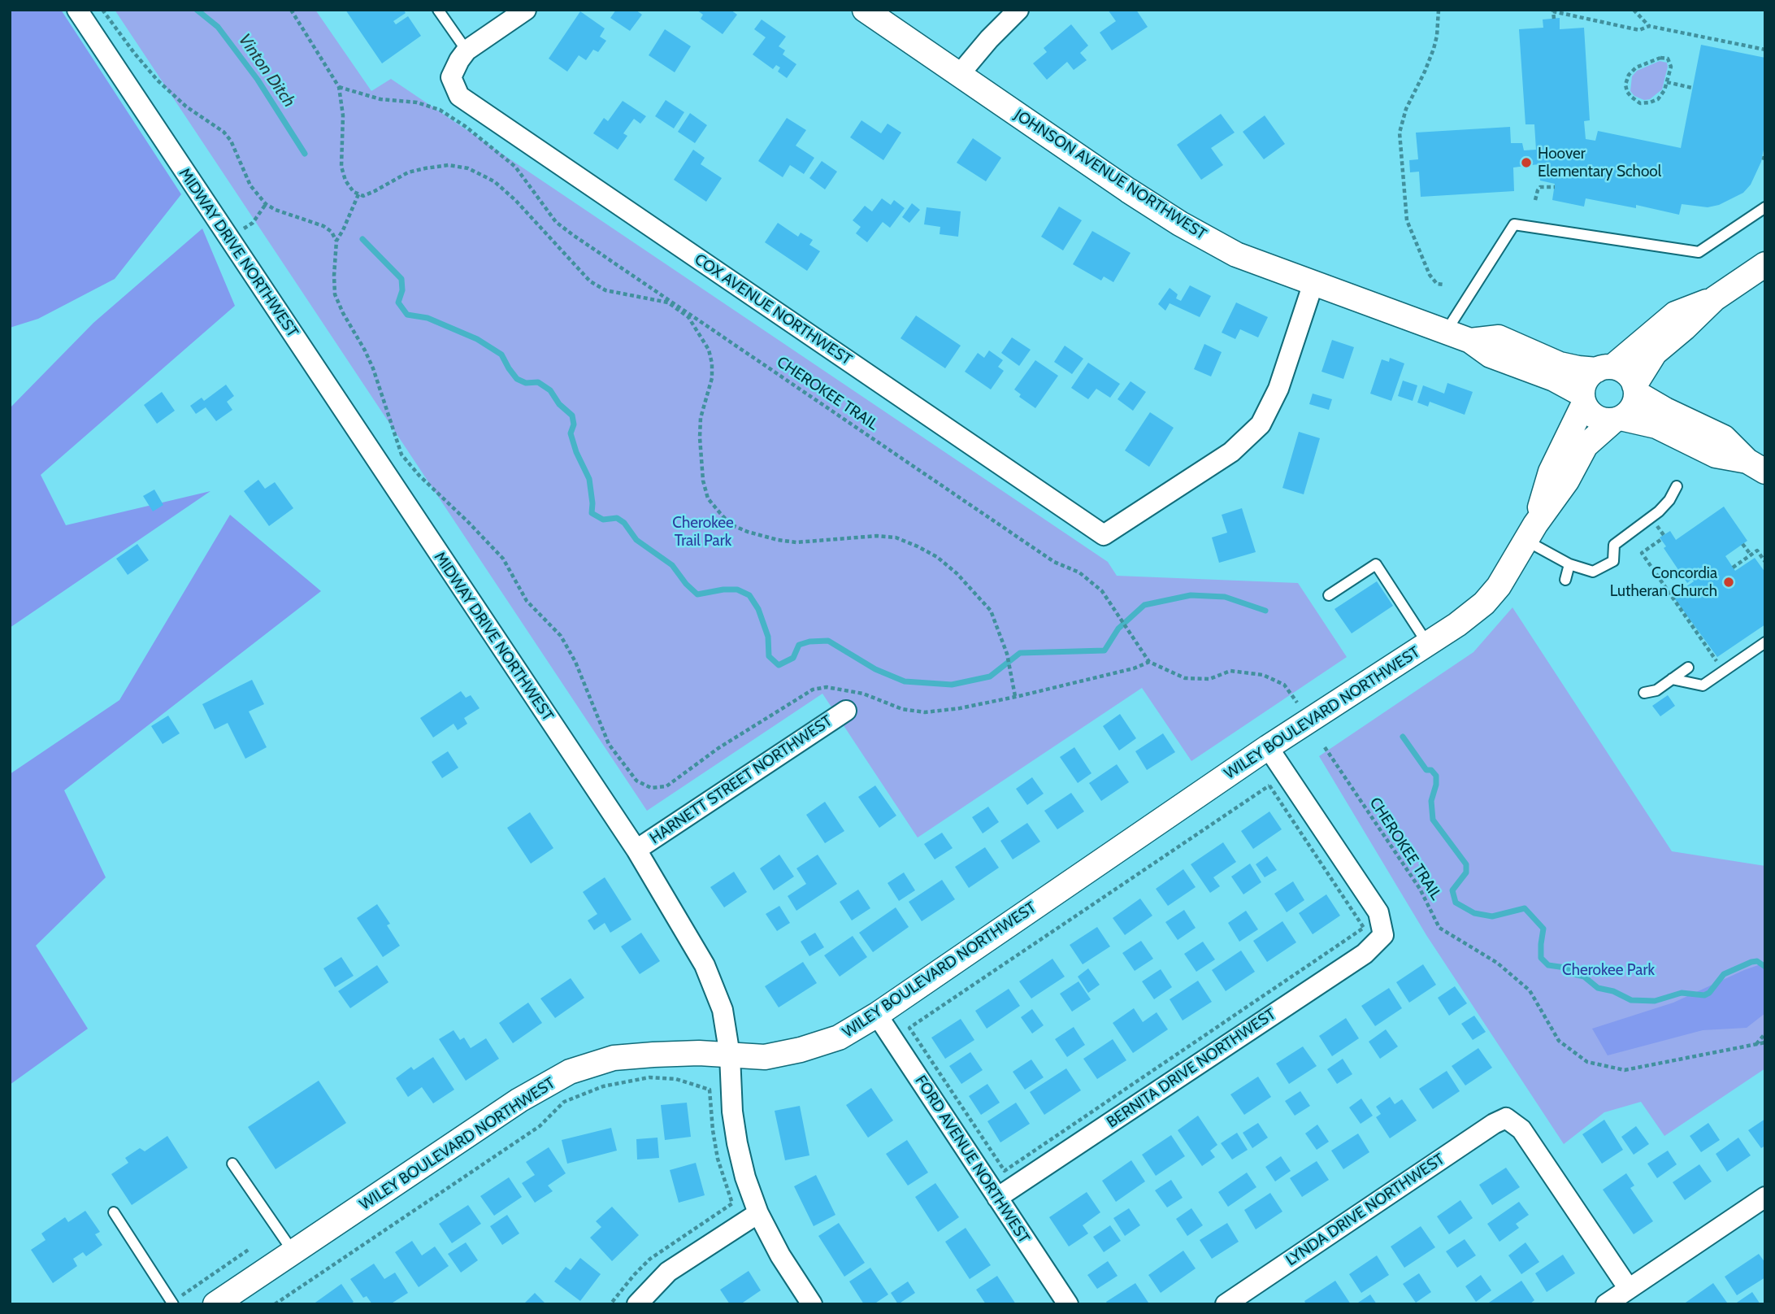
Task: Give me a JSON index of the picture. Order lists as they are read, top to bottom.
{
  "streets": {
    "street": [
      "JOHNSON AVENUE NORTHWEST",
      "MIDWAY DRIVE NORTHWEST",
      "COX AVENUE NORTHWEST",
      "WILEY BOULEVARD NORTHWEST",
      "HARNETT STREET NORTHWEST",
      "BERNITA DRIVE NORTHWEST",
      "FORD AVENUE NORTHWEST",
      "LYNDA DRIVE NORTHWEST"
    ],
    "path": ["CHEROKEE TRAIL"]
  },
  "crossings": [
    ["JOHNSON AVENUE NORTHWEST", "COX AVENUE NORTHWEST"],
    ["JOHNSON AVENUE NORTHWEST", "WILEY BOULEVARD NORTHWEST"],
    ["MIDWAY DRIVE NORTHWEST", "WILEY BOULEVARD NORTHWEST"],
    ["MIDWAY DRIVE NORTHWEST", "HARNETT STREET NORTHWEST"],
    ["WILEY BOULEVARD NORTHWEST", "BERNITA DRIVE NORTHWEST"],
    ["WILEY BOULEVARD NORTHWEST", "FORD AVENUE NORTHWEST"],
    ["BERNITA DRIVE NORTHWEST", "FORD AVENUE NORTHWEST"]
  ],
  "water": ["Vinton Ditch"],
  "parks": ["Cherokee Trail Park", "Cherokee Park"],
  "places": ["Hoover Elementary School", "Concordia Lutheran Church"]
}
